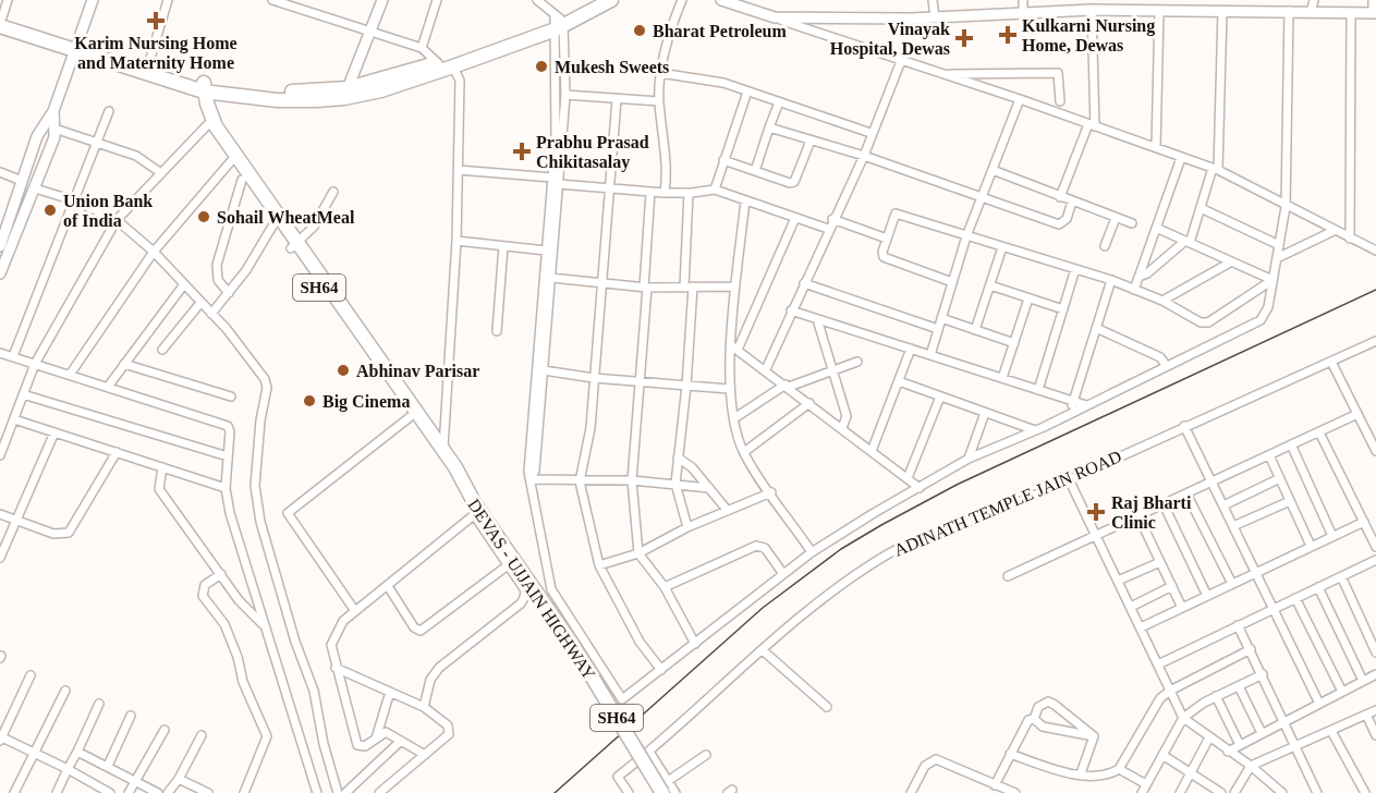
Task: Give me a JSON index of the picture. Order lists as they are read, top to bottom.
{
  "streets": {
    "main road": ["SH64", "DEVAS - UJJAIN HIGHWAY"],
    "street": ["ADINATH TEMPLE JAIN ROAD"]
  },
  "places": {
    "health": [
      "Karim Nursing Home and Maternity Home",
      "Kulkarni Nursing Home, Dewas",
      "Vinayak Hospital, Dewas",
      "Prabhu Prasad Chikitasalay",
      "Raj Bharti Clinic"
    ],
    "other": [
      "Bharat Petroleum",
      "Mukesh Sweets",
      "Union Bank of India",
      "Sohail WheatMeal",
      "Abhinav Parisar",
      "Big Cinema"
    ]
  }
}
